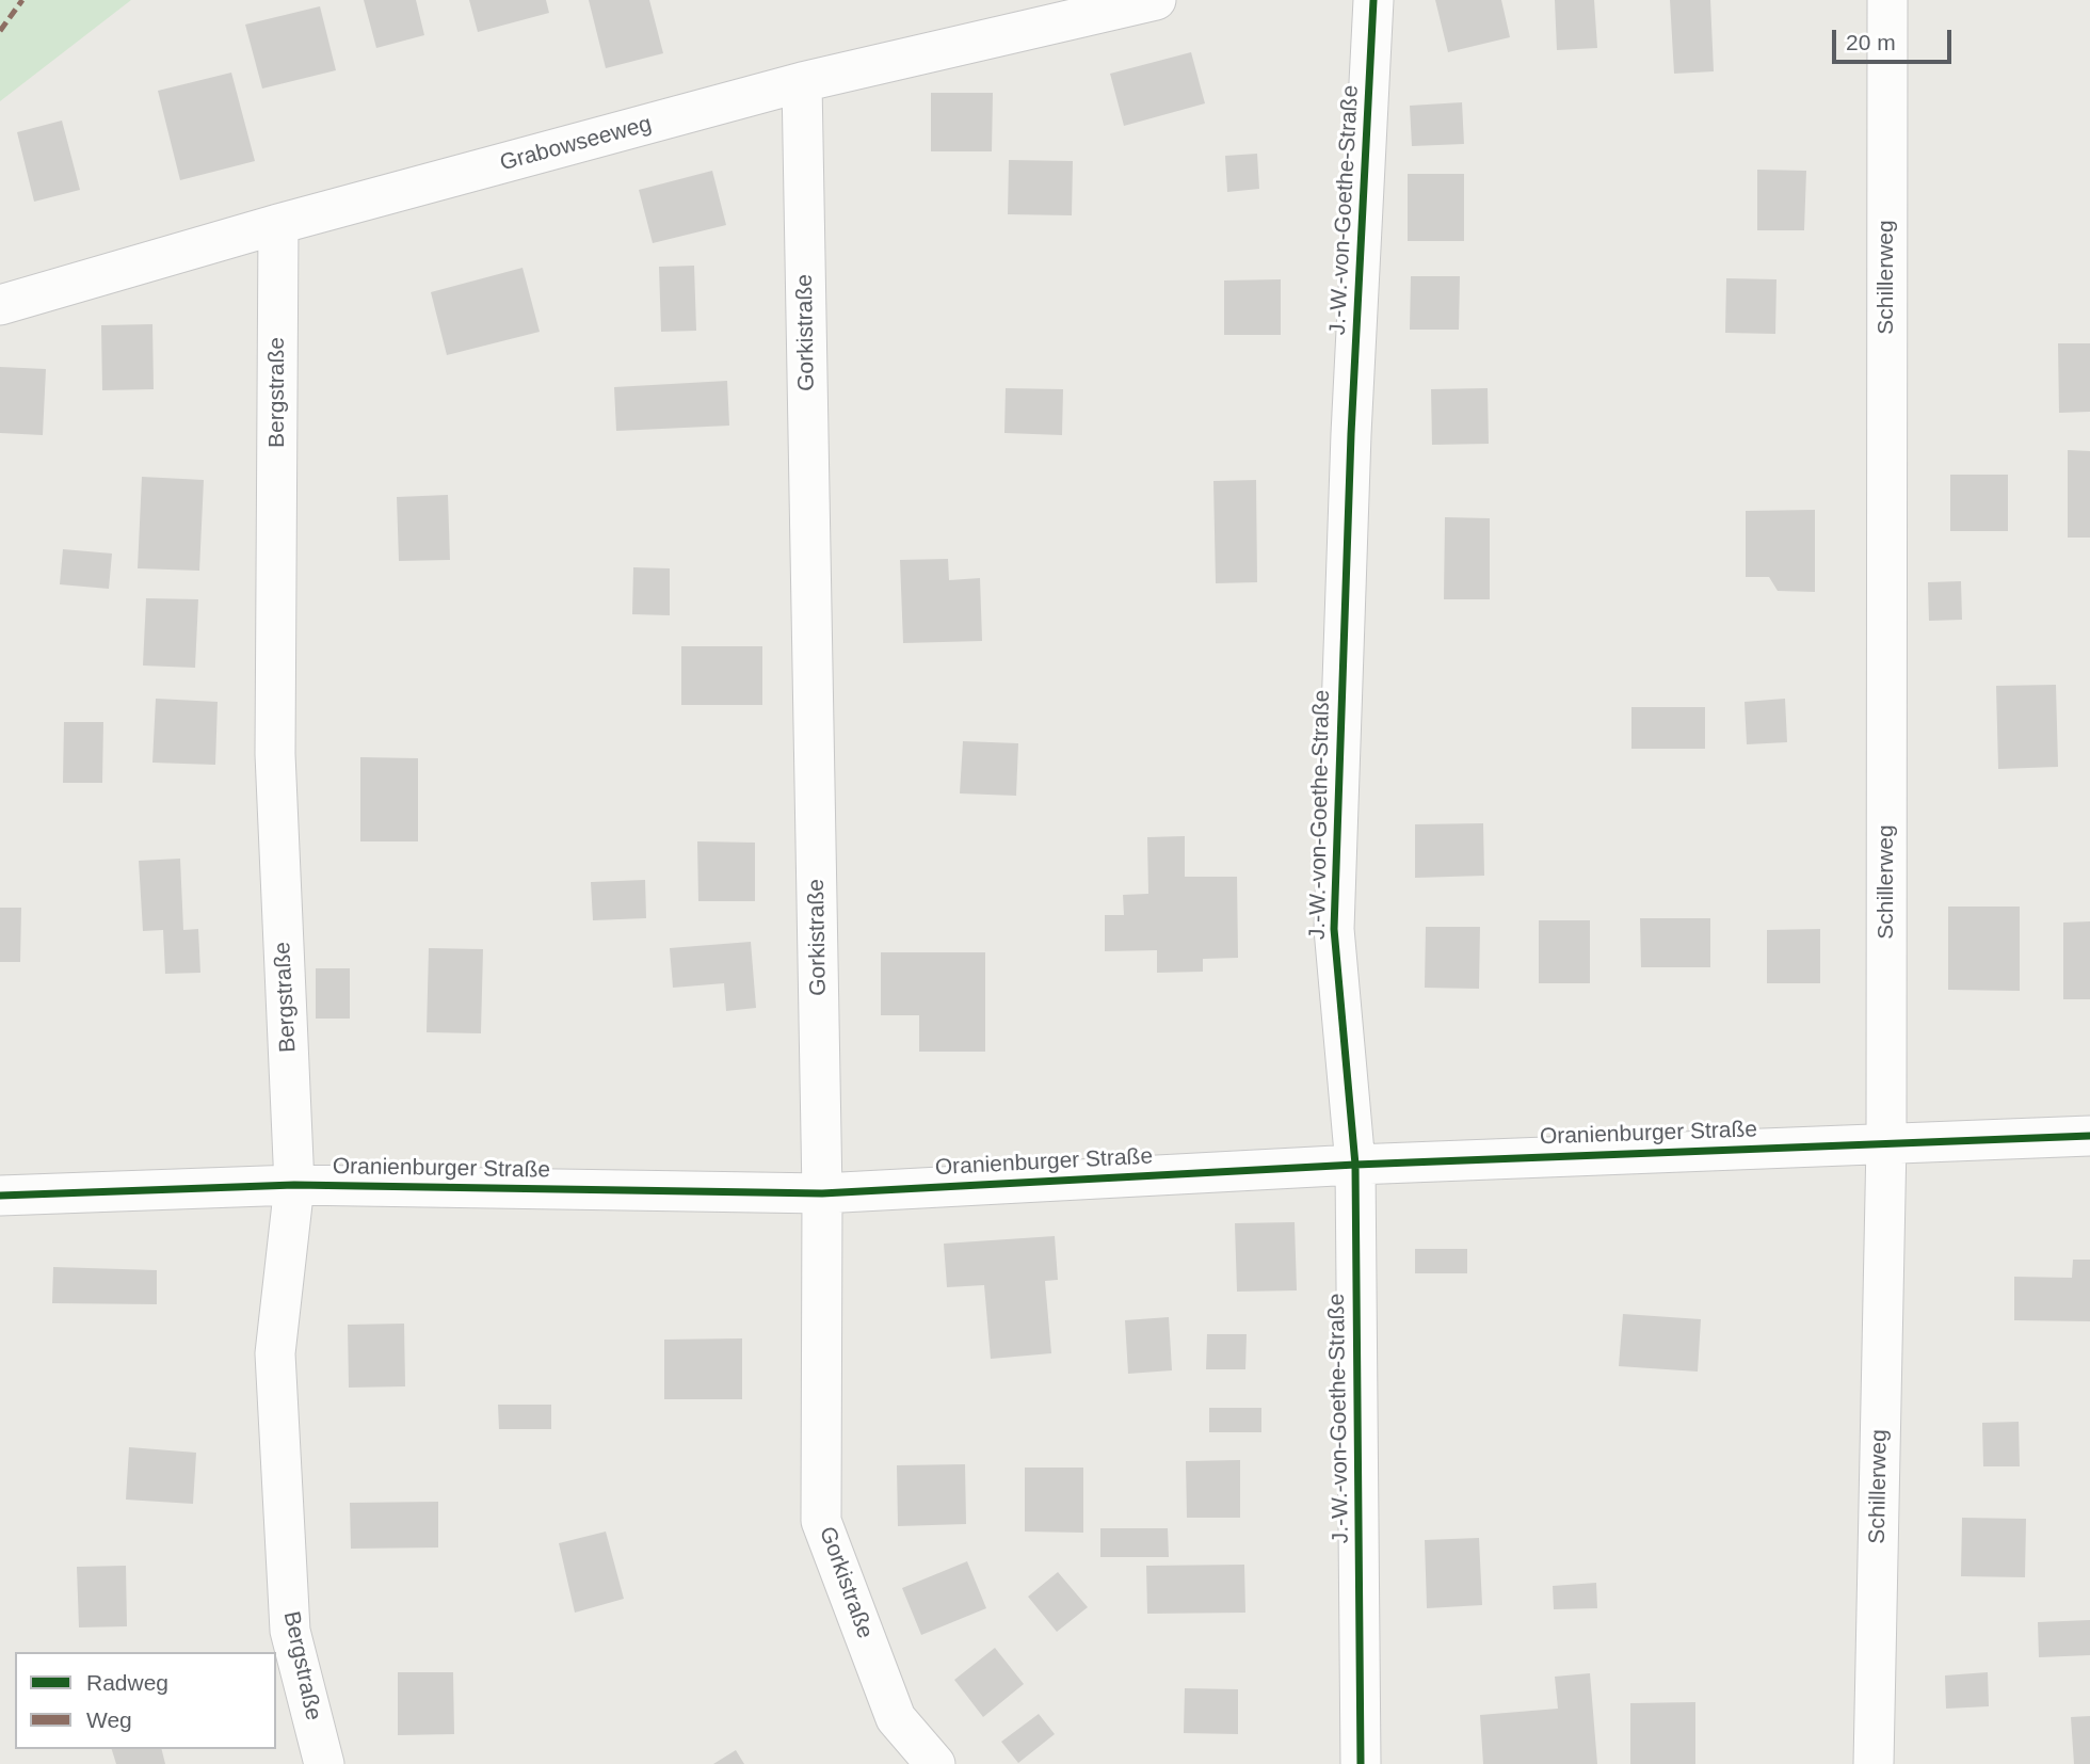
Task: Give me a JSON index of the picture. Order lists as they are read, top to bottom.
{
  "streets": {
    "street": [
      "Grabowseeweg",
      "J.-W.-von-Goethe-Straße",
      "Schillerweg",
      "Gorkistraße",
      "Bergstraße",
      "Oranienburger Straße"
    ]
  },
  "crossings": [
    ["Grabowseeweg", "Gorkistraße"],
    ["Grabowseeweg", "Bergstraße"],
    ["J.-W.-von-Goethe-Straße", "Oranienburger Straße"],
    ["Schillerweg", "Oranienburger Straße"],
    ["Gorkistraße", "Oranienburger Straße"],
    ["Bergstraße", "Oranienburger Straße"]
  ],
  "legend": ["Radweg", "Weg"],
  "scale_bar": "20 m"
}
